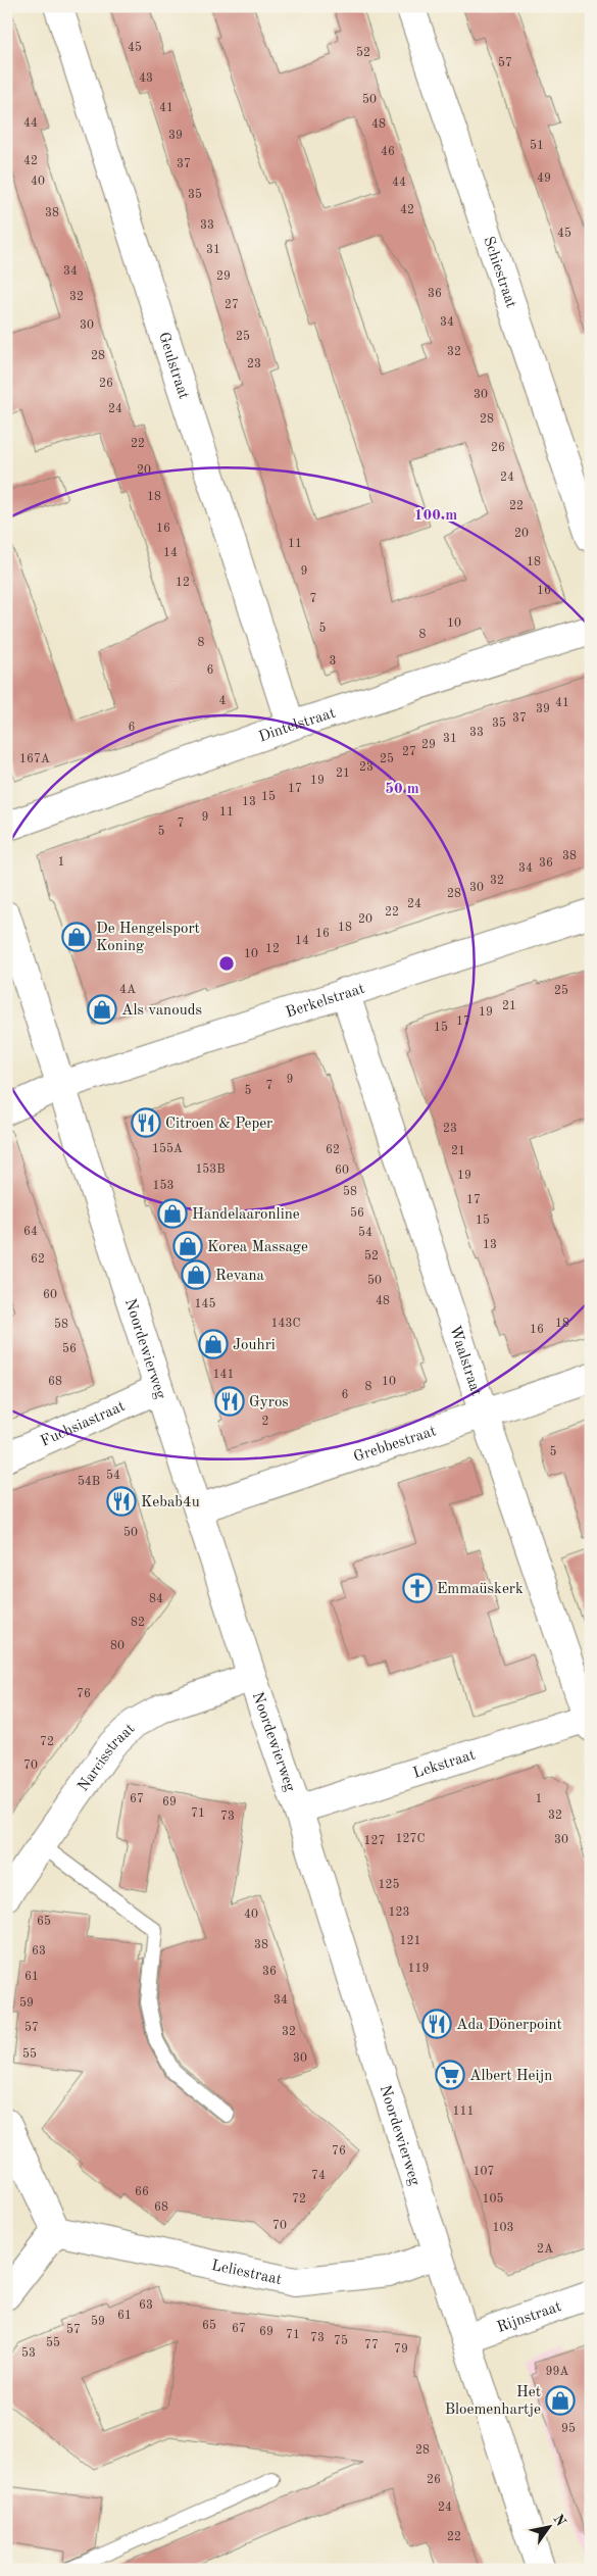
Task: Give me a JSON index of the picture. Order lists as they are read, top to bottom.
{
  "streets": {
    "street": [
      "Schiestraat",
      "Geulstraat",
      "Dintelstraat",
      "Berkelstraat",
      "Noordewierweg",
      "Waalstraat",
      "Fuchsiastraat",
      "Grebbestraat",
      "Narcisstraat",
      "Lekstraat",
      "Leliestraat",
      "Rijnstraat"
    ]
  },
  "crossings": [
    ["Geulstraat", "Dintelstraat"],
    ["Berkelstraat", "Noordewierweg"],
    ["Berkelstraat", "Waalstraat"],
    ["Noordewierweg", "Fuchsiastraat"],
    ["Noordewierweg", "Grebbestraat"],
    ["Noordewierweg", "Narcisstraat"],
    ["Noordewierweg", "Lekstraat"],
    ["Noordewierweg", "Leliestraat"],
    ["Noordewierweg", "Rijnstraat"],
    ["Waalstraat", "Grebbestraat"],
    ["Waalstraat", "Lekstraat"]
  ],
  "places": {
    "shop": [
      "De Hengelsport Koning",
      "Als vanouds",
      "Handelaaronline",
      "Korea Massage",
      "Revana",
      "Jouhri",
      "Het Bloemenhartje"
    ],
    "restaurant": [
      "Citroen & Peper",
      "Gyros",
      "Kebab4u",
      "Ada Dönerpoint"
    ],
    "church": ["Emmaüskerk"],
    "supermarket": ["Albert Heijn"]
  },
  "house_numbers": [
    "45",
    "52",
    "57",
    "43",
    "50",
    "41",
    "44",
    "48",
    "39",
    "51",
    "46",
    "42",
    "37",
    "49",
    "40",
    "44",
    "35",
    "42",
    "38",
    "33",
    "45",
    "31",
    "34",
    "29",
    "36",
    "32",
    "27",
    "34",
    "30",
    "25",
    "32",
    "28",
    "23",
    "26",
    "30",
    "24",
    "28",
    "22",
    "26",
    "20",
    "24",
    "18",
    "22",
    "16",
    "20",
    "11",
    "14",
    "18",
    "9",
    "12",
    "16",
    "7",
    "10",
    "5",
    "8",
    "8",
    "3",
    "6",
    "4",
    "41",
    "39",
    "37",
    "35",
    "6",
    "33",
    "31",
    "29",
    "27",
    "167A",
    "25",
    "23",
    "21",
    "19",
    "17",
    "15",
    "13",
    "11",
    "9",
    "7",
    "5",
    "38",
    "1",
    "36",
    "34",
    "32",
    "30",
    "28",
    "24",
    "22",
    "20",
    "18",
    "16",
    "14",
    "12",
    "10",
    "4A",
    "25",
    "21",
    "19",
    "17",
    "15",
    "9",
    "7",
    "5",
    "23",
    "155A",
    "62",
    "21",
    "153B",
    "60",
    "19",
    "153",
    "58",
    "17",
    "56",
    "15",
    "64",
    "54",
    "13",
    "52",
    "62",
    "50",
    "60",
    "48",
    "145",
    "143C",
    "18",
    "58",
    "16",
    "56",
    "141",
    "68",
    "10",
    "8",
    "6",
    "2",
    "5",
    "54",
    "54B",
    "50",
    "84",
    "82",
    "80",
    "76",
    "72",
    "70",
    "67",
    "1",
    "69",
    "71",
    "32",
    "73",
    "127C",
    "30",
    "127",
    "125",
    "123",
    "40",
    "65",
    "121",
    "38",
    "63",
    "119",
    "36",
    "61",
    "34",
    "59",
    "57",
    "32",
    "55",
    "30",
    "111",
    "76",
    "107",
    "74",
    "66",
    "72",
    "105",
    "68",
    "70",
    "103",
    "2A",
    "63",
    "61",
    "59",
    "65",
    "67",
    "57",
    "69",
    "71",
    "73",
    "75",
    "55",
    "77",
    "79",
    "53",
    "99A",
    "95",
    "28",
    "26",
    "24",
    "22"
  ],
  "north": "top right",
  "rings": ["100 m", "50 m"]
}
